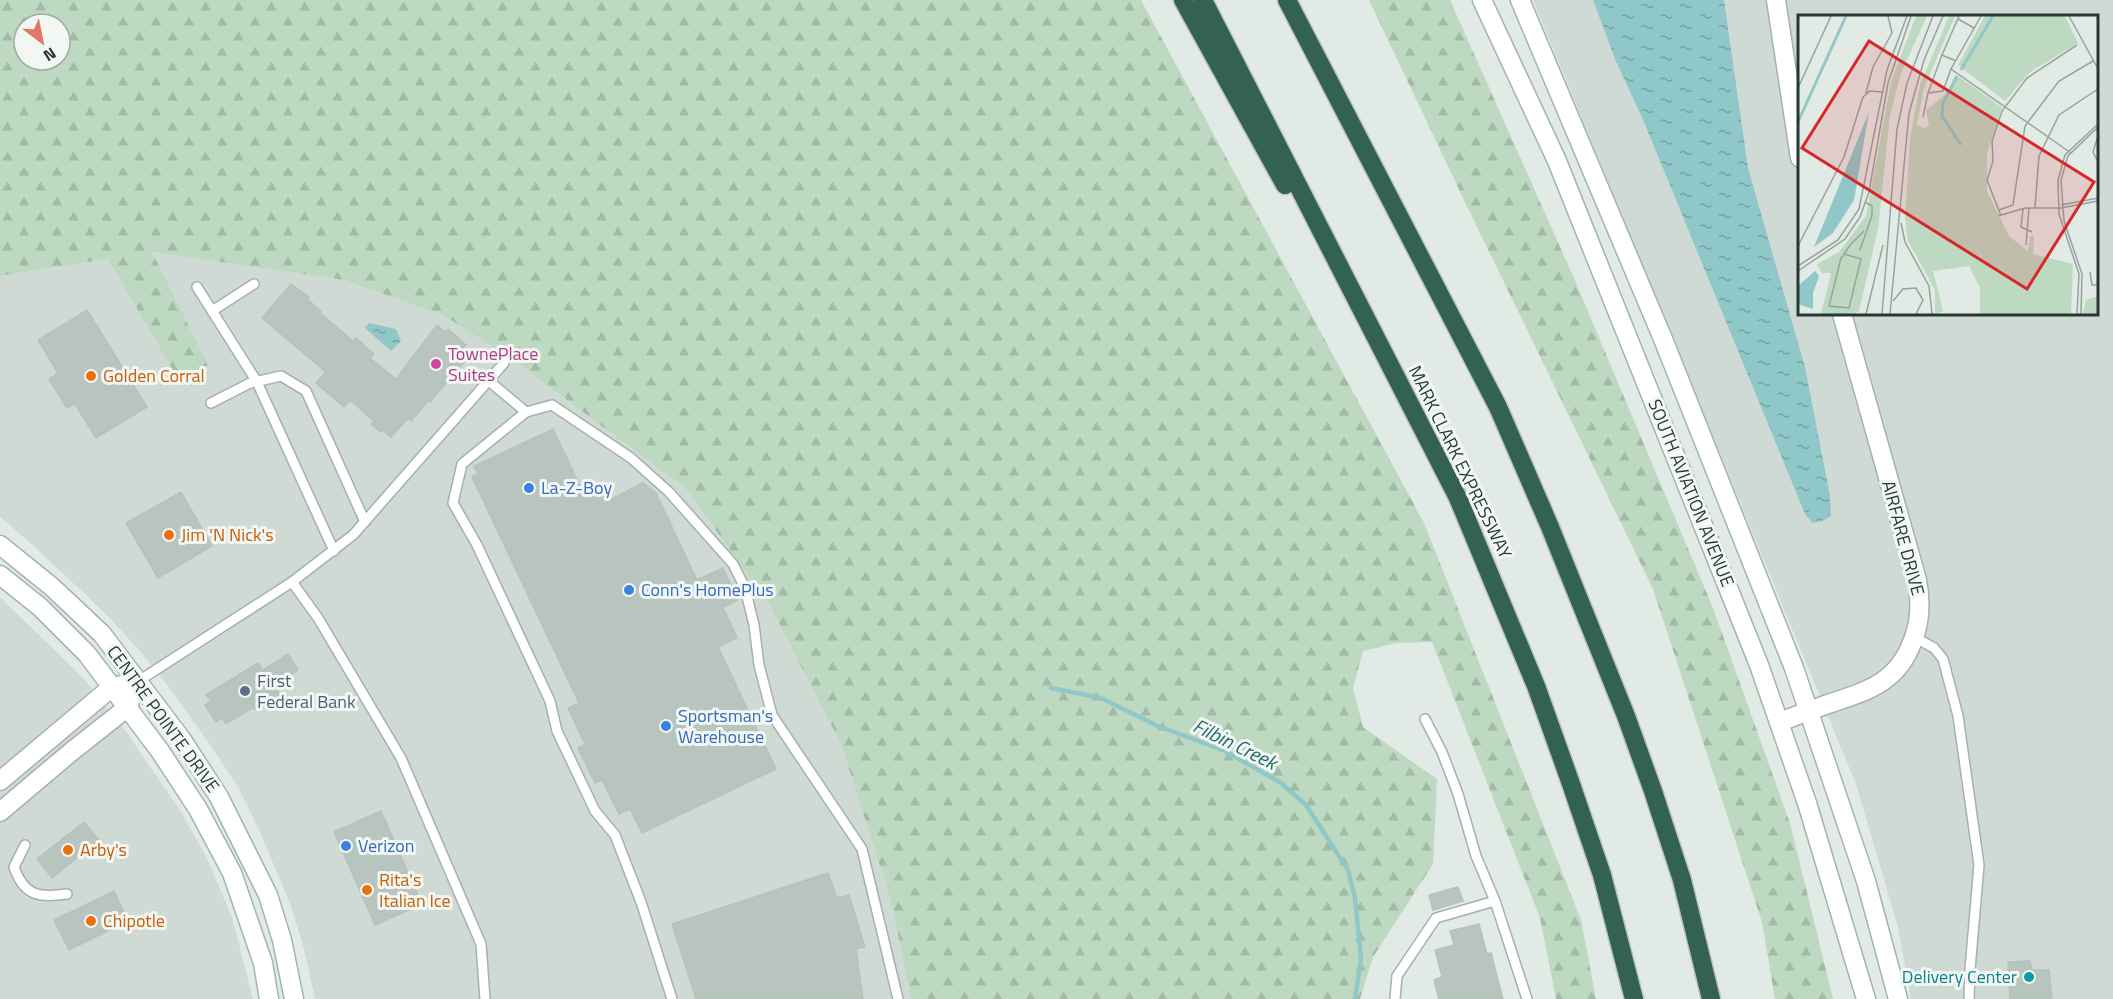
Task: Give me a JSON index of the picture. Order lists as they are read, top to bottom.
{
  "streets": {
    "highway": ["MARK CLARK EXPRESSWAY"],
    "street": ["SOUTH AVIATION AVENUE", "AIRFARE DRIVE", "CENTRE POINTE DRIVE"]
  },
  "crossings": [
    ["SOUTH AVIATION AVENUE", "AIRFARE DRIVE"]
  ],
  "water": ["Filbin Creek"],
  "places": [
    "TownePlace Suites",
    "Golden Corral",
    "La-Z-Boy",
    "Jim 'N Nick's",
    "Conn's HomePlus",
    "First Federal Bank",
    "Sportsman's Warehouse",
    "Verizon",
    "Arby's",
    "Rita's Italian Ice",
    "Chipotle",
    "Delivery Center"
  ],
  "north": "bottom right"
}
